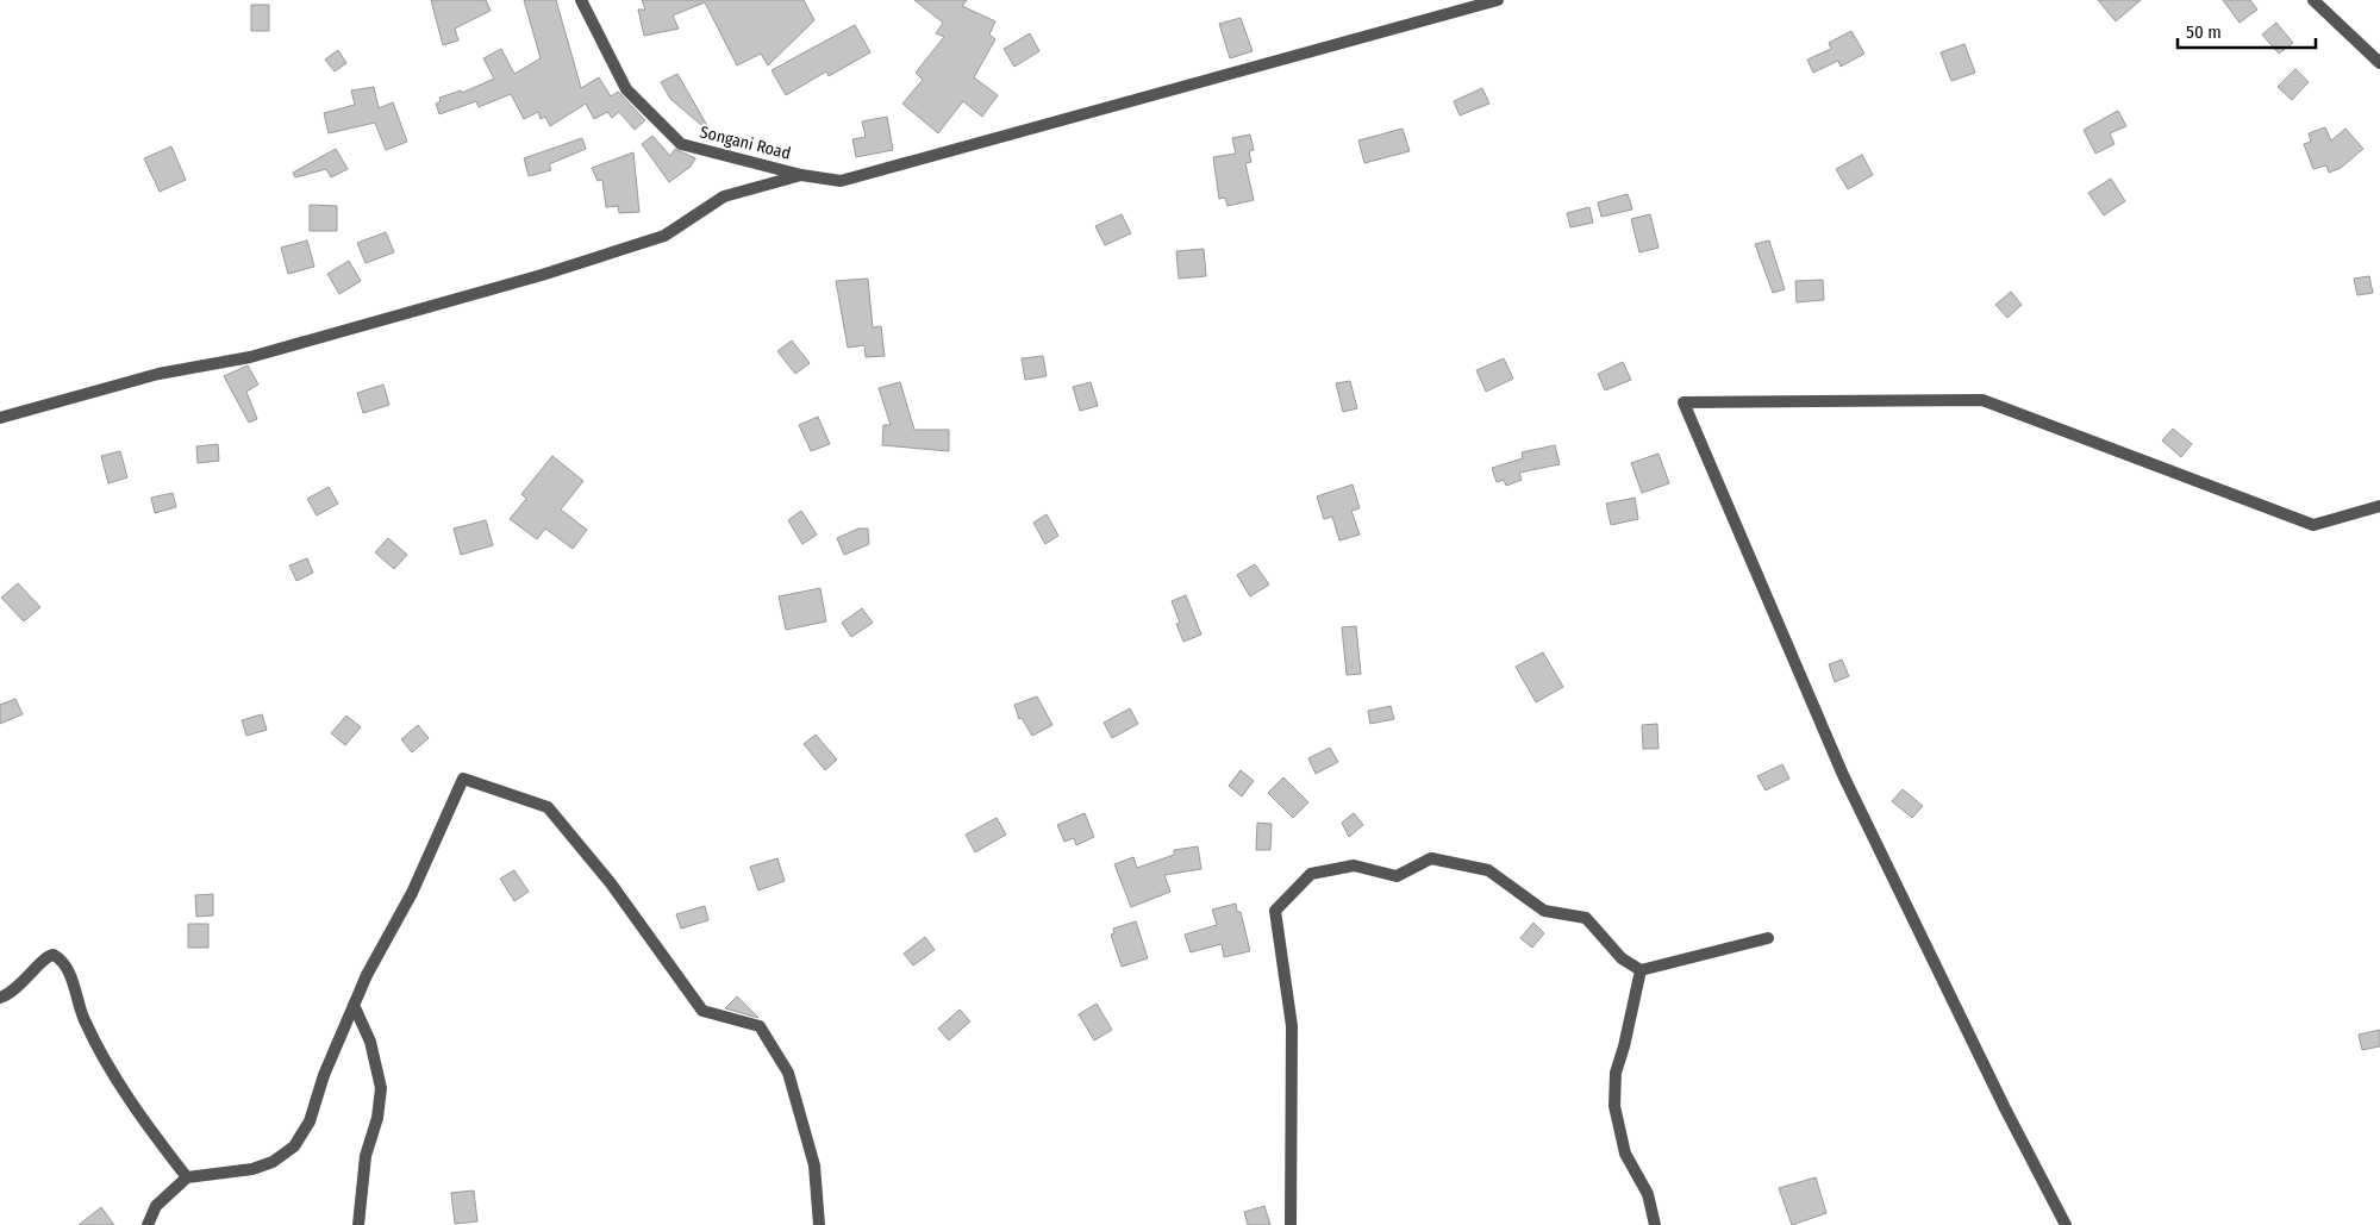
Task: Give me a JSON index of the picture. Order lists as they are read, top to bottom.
{
  "streets": {
    "street": ["Songani Road"]
  },
  "scale_bar": "50 m"
}
